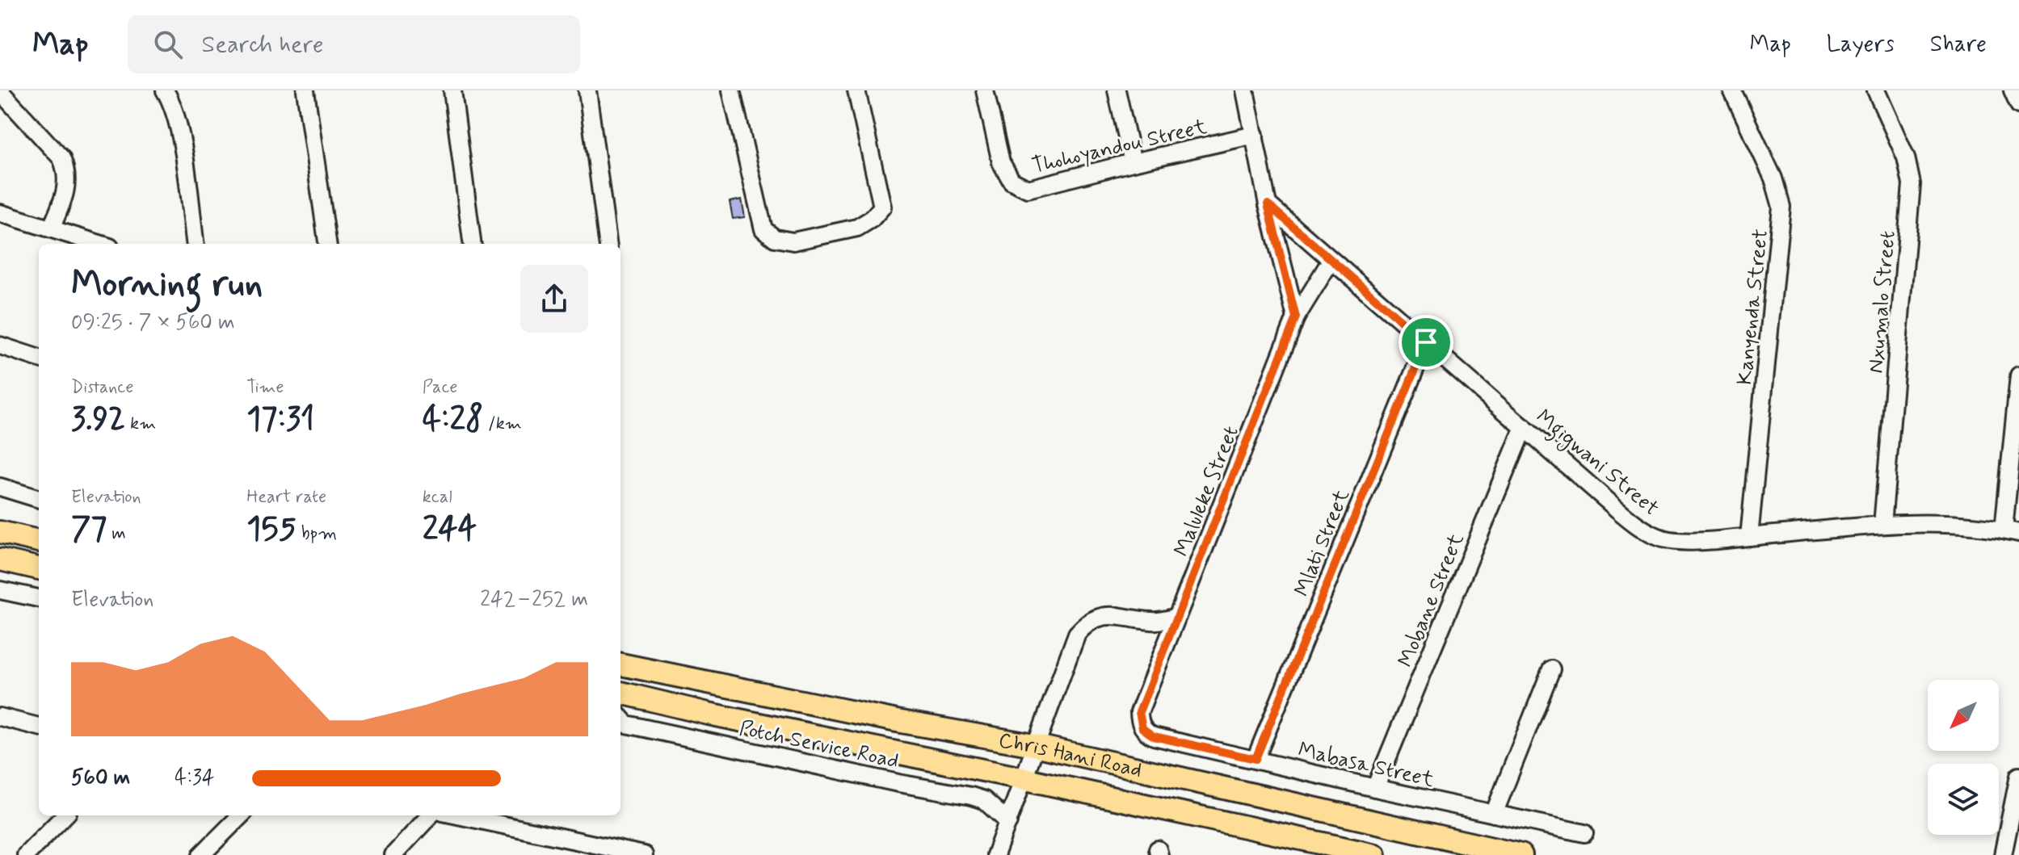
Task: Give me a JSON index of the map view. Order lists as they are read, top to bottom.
{
  "streets": {
    "main road": ["Chris Hani Road"],
    "street": [
      "Thohoyandou Street",
      "Nxumalo Street",
      "Kanyenda Street",
      "Mgigwani Street",
      "Maluleke Street",
      "Mlati Street",
      "Mobane Street",
      "Potch Service Road",
      "Mabasa Street"
    ]
  },
  "crossings": [
    ["Nxumalo Street", "Mgigwani Street"],
    ["Kanyenda Street", "Mgigwani Street"],
    ["Mgigwani Street", "Maluleke Street"],
    ["Mgigwani Street", "Mlati Street"],
    ["Mgigwani Street", "Mobane Street"],
    ["Maluleke Street", "Mabasa Street"],
    ["Mlati Street", "Mabasa Street"],
    ["Mobane Street", "Mabasa Street"]
  ],
  "north": "bottom left",
  "page": {
    "header": "Map",
    "search": "Search here",
    "nav": ["Map", "Layers", "Share"],
    "heading": ["Morning run", "09:25 · 7 × 560 m"],
    "stats": [
      ["Distance", "3.92 km"],
      ["Time", "17:31"],
      ["Pace", "4:28 /km"],
      ["Elevation", "77 m"],
      ["Heart rate", "155 bpm"],
      ["kcal", "244"]
    ],
    "chart": ["Elevation", "242–252 m"],
    "list": [
      {
        "name": "560 m",
        "note": "4:34"
      }
    ]
  }
}
